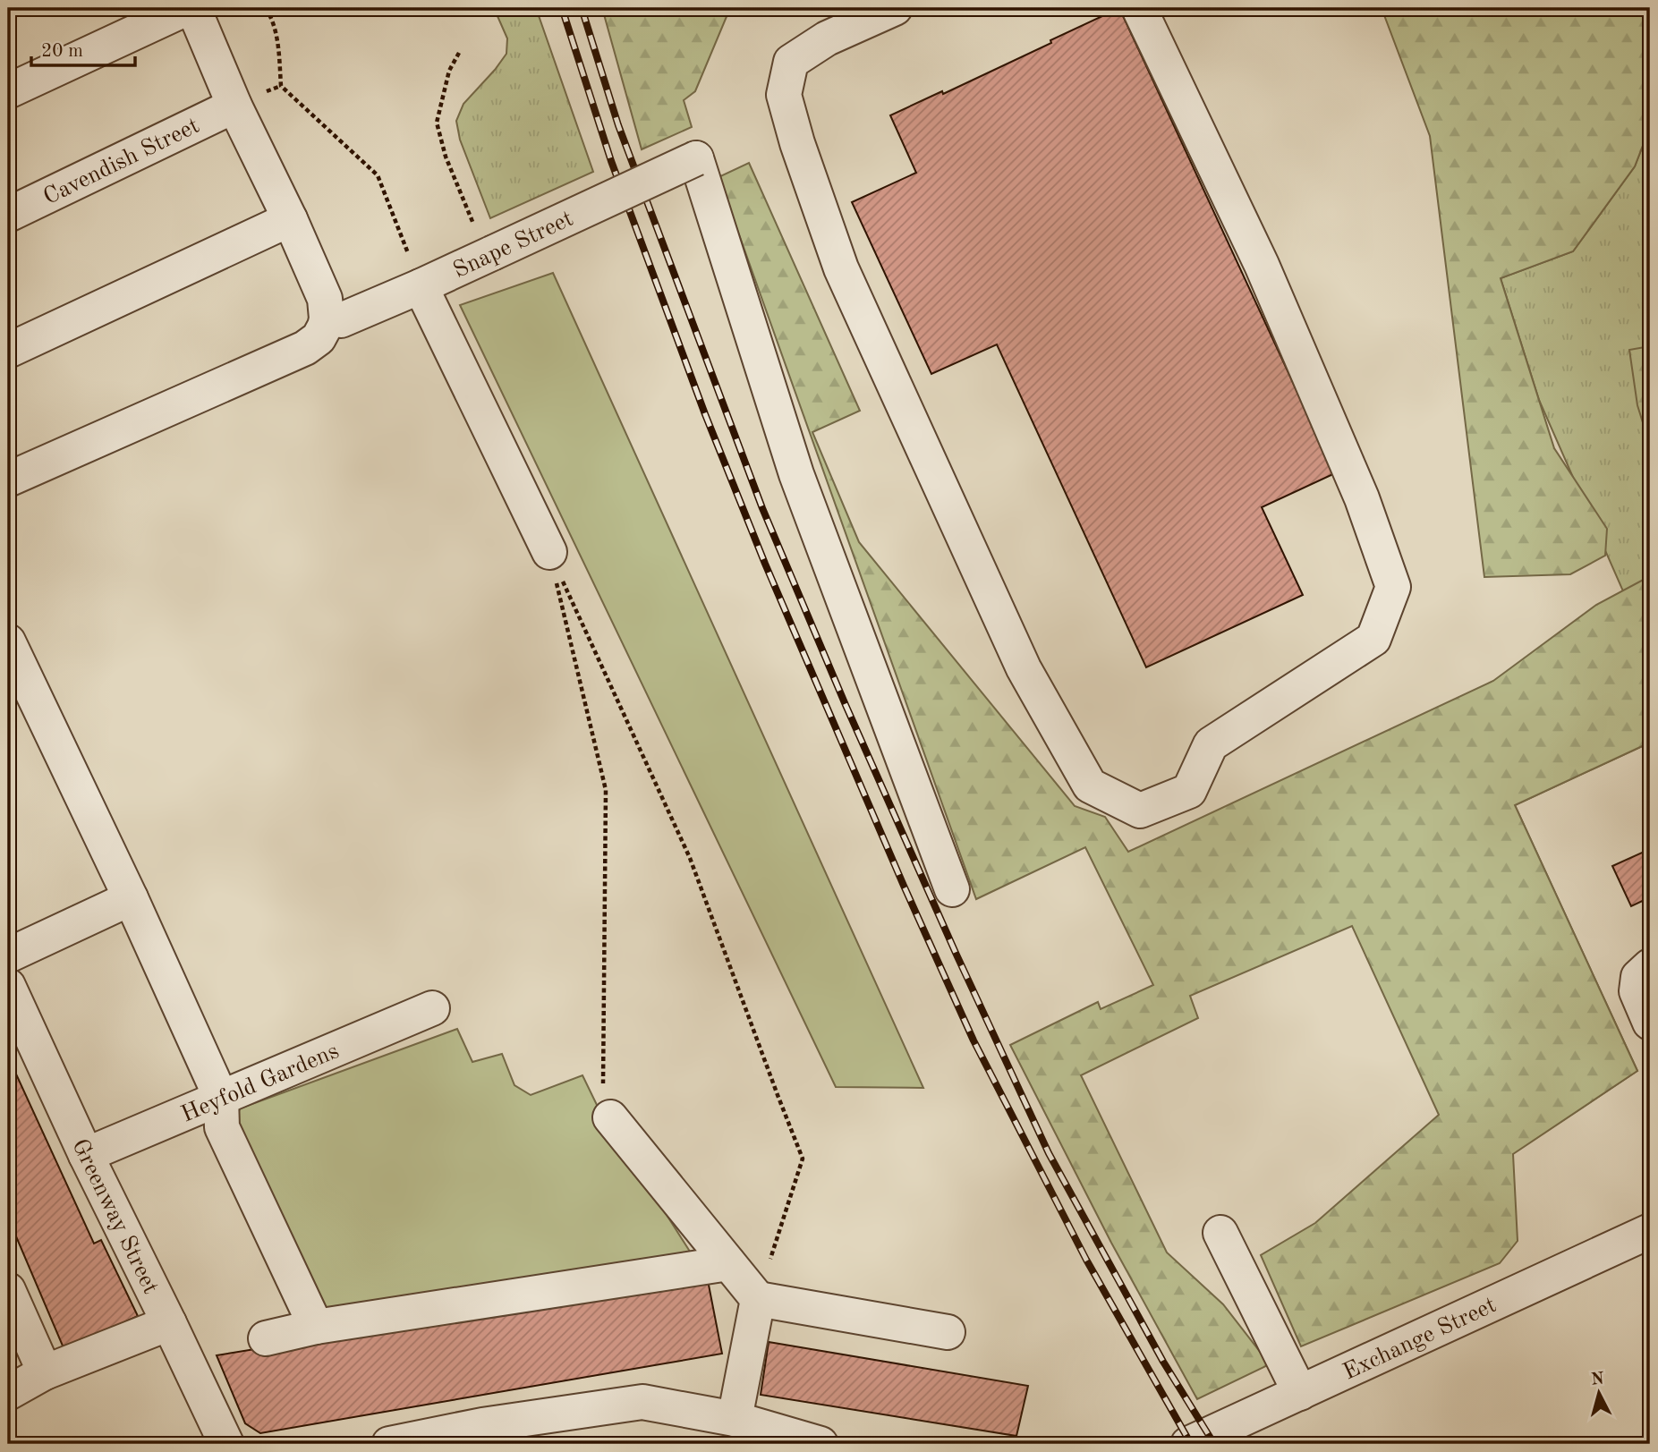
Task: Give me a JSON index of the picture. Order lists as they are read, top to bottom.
{
  "streets": {
    "street": [
      "Cavendish Street",
      "Snape Street",
      "Heyfold Gardens",
      "Greenway Street",
      "Exchange Street"
    ]
  },
  "crossings": [
    ["Heyfold Gardens", "Greenway Street"]
  ],
  "scale_bar": "20 m",
  "north": "top"
}
